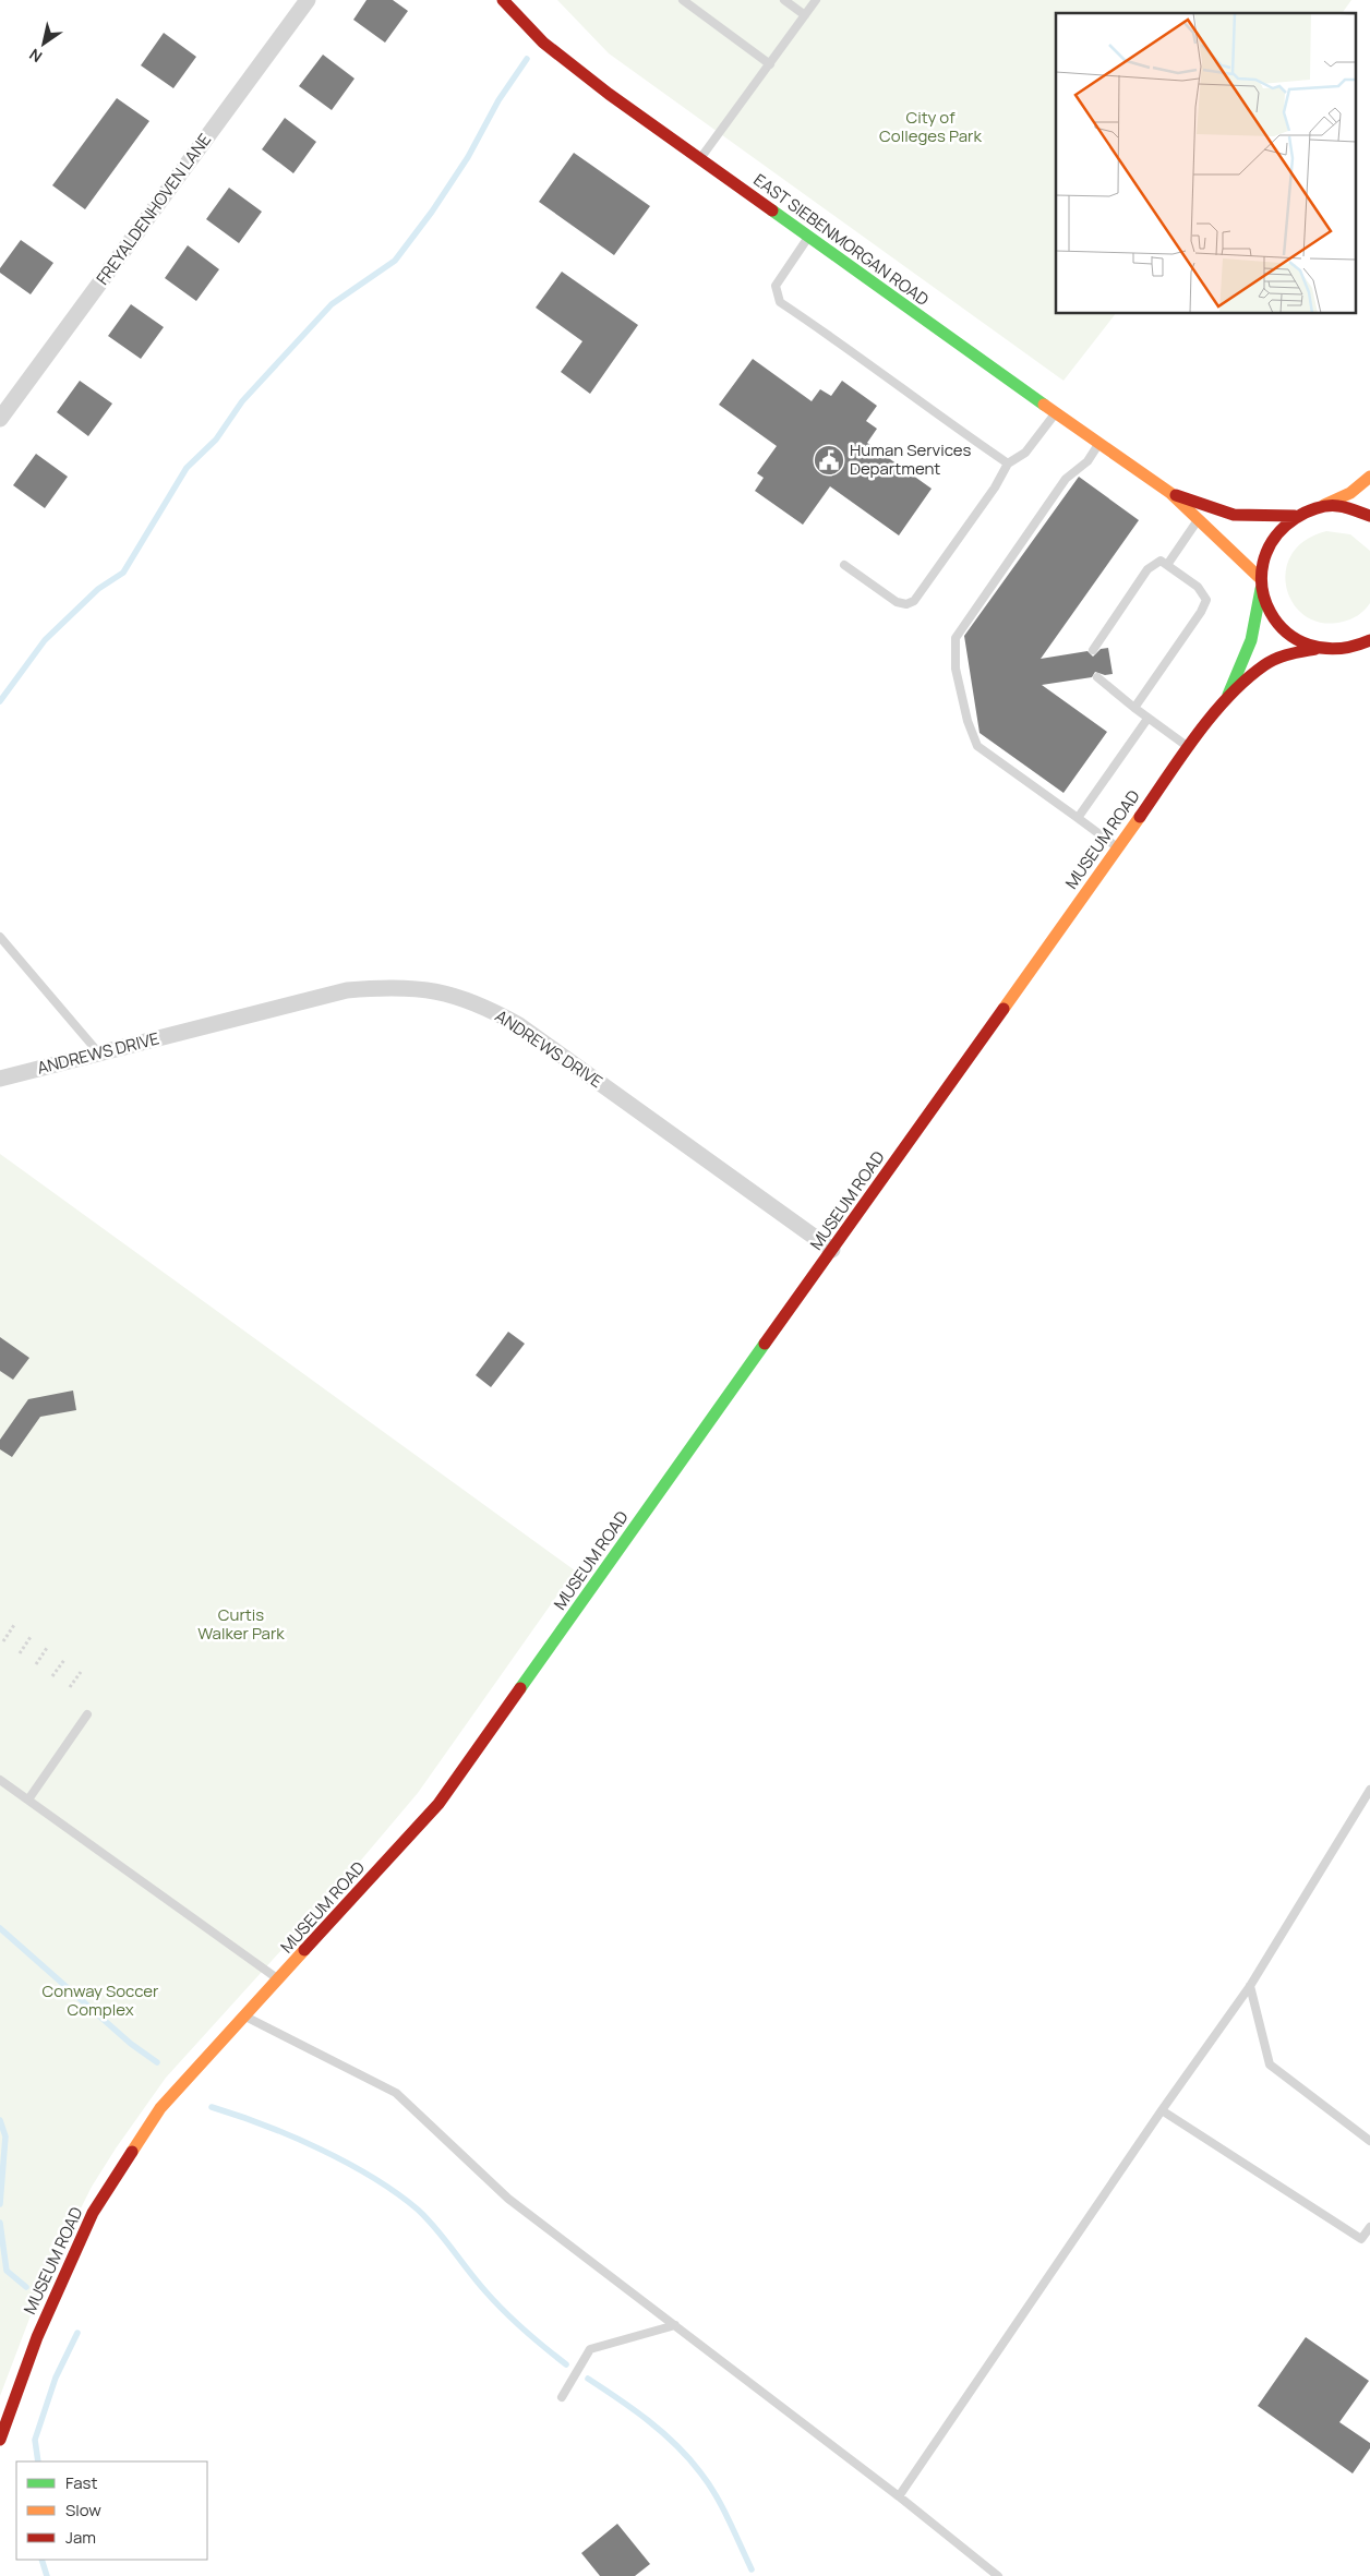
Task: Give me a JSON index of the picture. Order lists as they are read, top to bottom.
{
  "streets": {
    "street": [
      "FREYALDENHOVEN LANE",
      "EAST SIEBENMORGAN ROAD",
      "MUSEUM ROAD",
      "ANDREWS DRIVE"
    ]
  },
  "crossings": [
    ["EAST SIEBENMORGAN ROAD", "MUSEUM ROAD"],
    ["MUSEUM ROAD", "ANDREWS DRIVE"]
  ],
  "parks": ["City of Colleges Park", "Curtis Walker Park", "Conway Soccer Complex"],
  "places": {
    "public building": ["Human Services Department"]
  },
  "legend": ["Fast", "Slow", "Jam"],
  "north": "bottom left"
}
